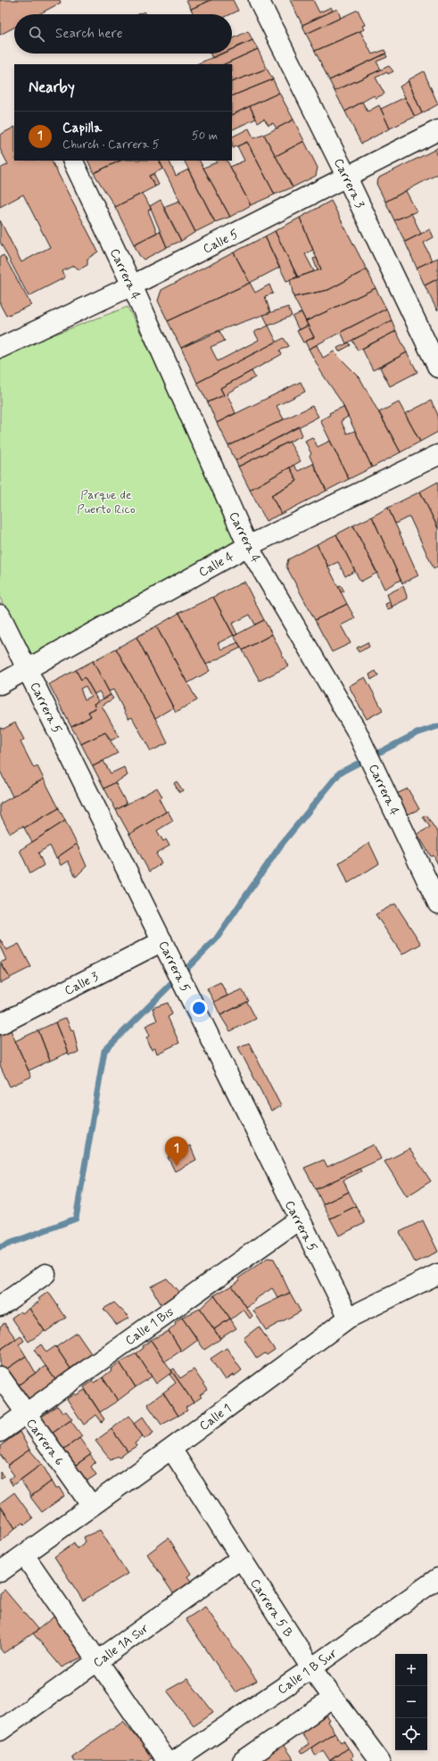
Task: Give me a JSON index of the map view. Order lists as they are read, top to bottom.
{
  "streets": {
    "street": [
      "Carrera 3",
      "Calle 5",
      "Carrera 4",
      "Calle 4",
      "Carrera 5",
      "Calle 3",
      "Calle 1 Bis",
      "Calle 1",
      "Carrera 6",
      "Carrera 5 B",
      "Calle 1A Sur",
      "Calle 1 B Sur"
    ]
  },
  "crossings": [
    ["Carrera 3", "Calle 5"],
    ["Calle 5", "Carrera 4"],
    ["Carrera 4", "Calle 4"],
    ["Calle 4", "Carrera 5"],
    ["Carrera 5", "Calle 3"],
    ["Carrera 5", "Calle 1 Bis"],
    ["Carrera 5", "Calle 1"],
    ["Calle 1 Bis", "Carrera 6"],
    ["Calle 1", "Carrera 6"],
    ["Calle 1", "Carrera 5 B"],
    ["Carrera 5 B", "Calle 1A Sur"],
    ["Carrera 5 B", "Calle 1 B Sur"]
  ],
  "parks": ["Parque de Puerto Rico"],
  "page": {
    "search": "Search here",
    "heading": "Nearby",
    "list": [
      {
        "mark": "1",
        "name": "Capilla",
        "note": "Church · Carrera 5",
        "value": "50 m"
      }
    ],
    "pins": "1",
    "map_buttons": ["+", "−"]
  }
}
